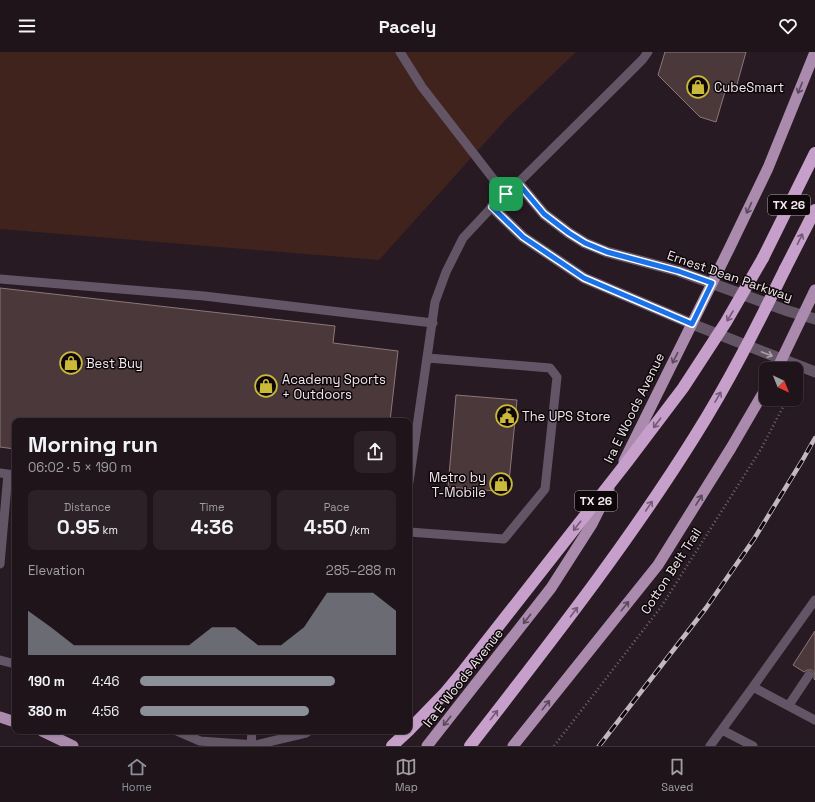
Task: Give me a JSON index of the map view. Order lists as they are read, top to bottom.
{
  "streets": {
    "highway": ["TX 26"],
    "main road": ["Ira E Woods Avenue"],
    "street": ["Ernest Dean Parkway"],
    "path": ["Cotton Belt Trail"]
  },
  "crossings": [
    ["Ernest Dean Parkway", "Ira E Woods Avenue"]
  ],
  "places": {
    "shop": [
      "CubeSmart",
      "Best Buy",
      "Academy Sports + Outdoors",
      "Metro by T-Mobile"
    ],
    "public building": ["The UPS Store"]
  },
  "north": "bottom right",
  "page": {
    "header": "Pacely",
    "heading": ["Morning run", "06:02 · 5 × 190 m"],
    "stats": [
      ["Distance", "0.95 km"],
      ["Time", "4:36"],
      ["Pace", "4:50 /km"]
    ],
    "chart": ["Elevation", "285–288 m"],
    "list": [
      {
        "name": "190 m",
        "note": "4:46"
      },
      {
        "name": "380 m",
        "note": "4:56"
      }
    ],
    "tabs": ["Home", "Map", "Saved"]
  }
}
